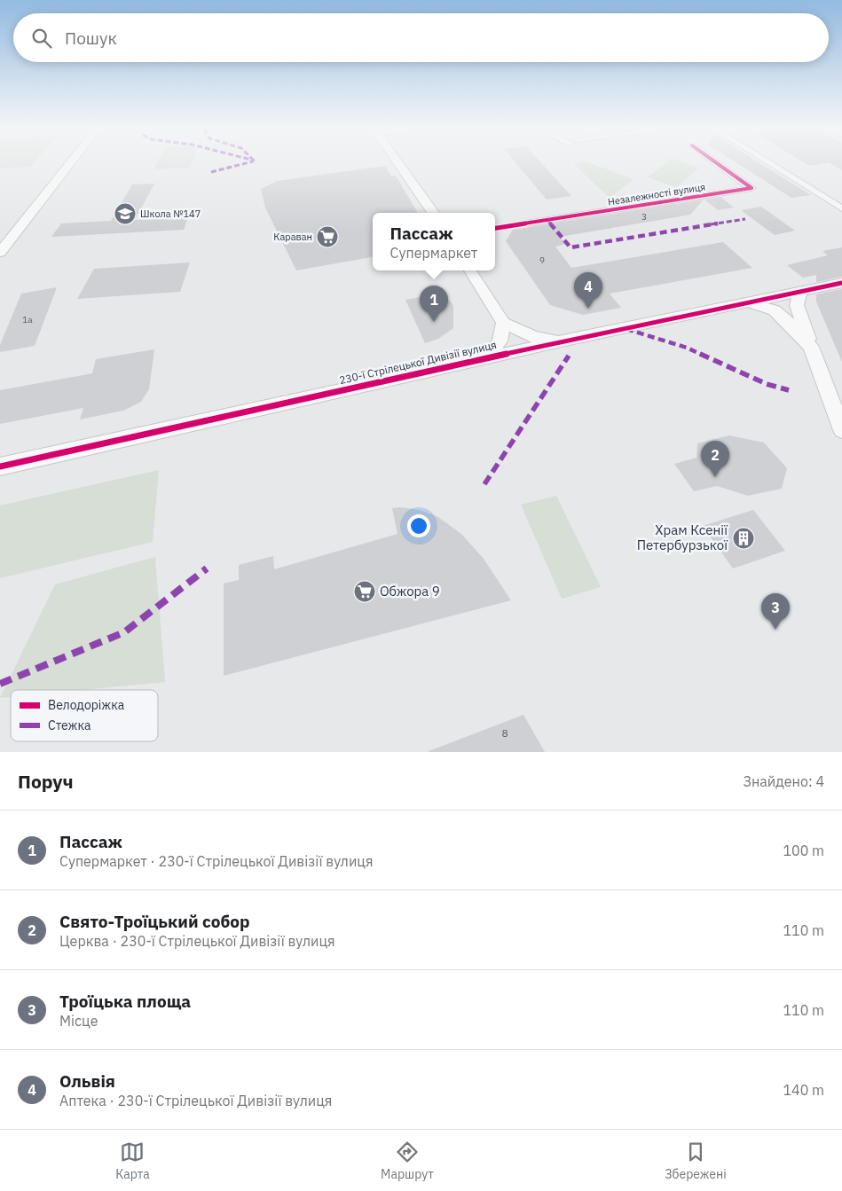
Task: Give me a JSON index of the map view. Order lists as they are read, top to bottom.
{
  "streets": {
    "street": ["Незалежності вулиця", "230-ї Стрілецької Дивізії вулиця"]
  },
  "places": {
    "school or university": ["Школа №147"],
    "supermarket": ["Караван", "Обжора 9"],
    "building": ["Храм Ксенії Петербурзької"]
  },
  "house_numbers": [
    "3",
    "9",
    "1а",
    "8"
  ],
  "legend": ["Велодоріжка", "Стежка"],
  "page": {
    "search": "Пошук",
    "popup": ["Пассаж", "Супермаркет"],
    "pins": [
      "4",
      "1",
      "2",
      "3"
    ],
    "heading": ["Поруч", "Знайдено: 4"],
    "list": [
      {
        "mark": "1",
        "name": "Пассаж",
        "note": "Супермаркет · 230-ї Стрілецької Дивізії вулиця",
        "value": "100 m"
      },
      {
        "mark": "2",
        "name": "Свято-Троїцький собор",
        "note": "Церква · 230-ї Стрілецької Дивізії вулиця",
        "value": "110 m"
      },
      {
        "mark": "3",
        "name": "Троїцька площа",
        "note": "Місце",
        "value": "110 m"
      },
      {
        "mark": "4",
        "name": "Ольвія",
        "note": "Аптека · 230-ї Стрілецької Дивізії вулиця",
        "value": "140 m"
      }
    ],
    "nav": ["Карта", "Маршрут", "Збережені"]
  }
}
